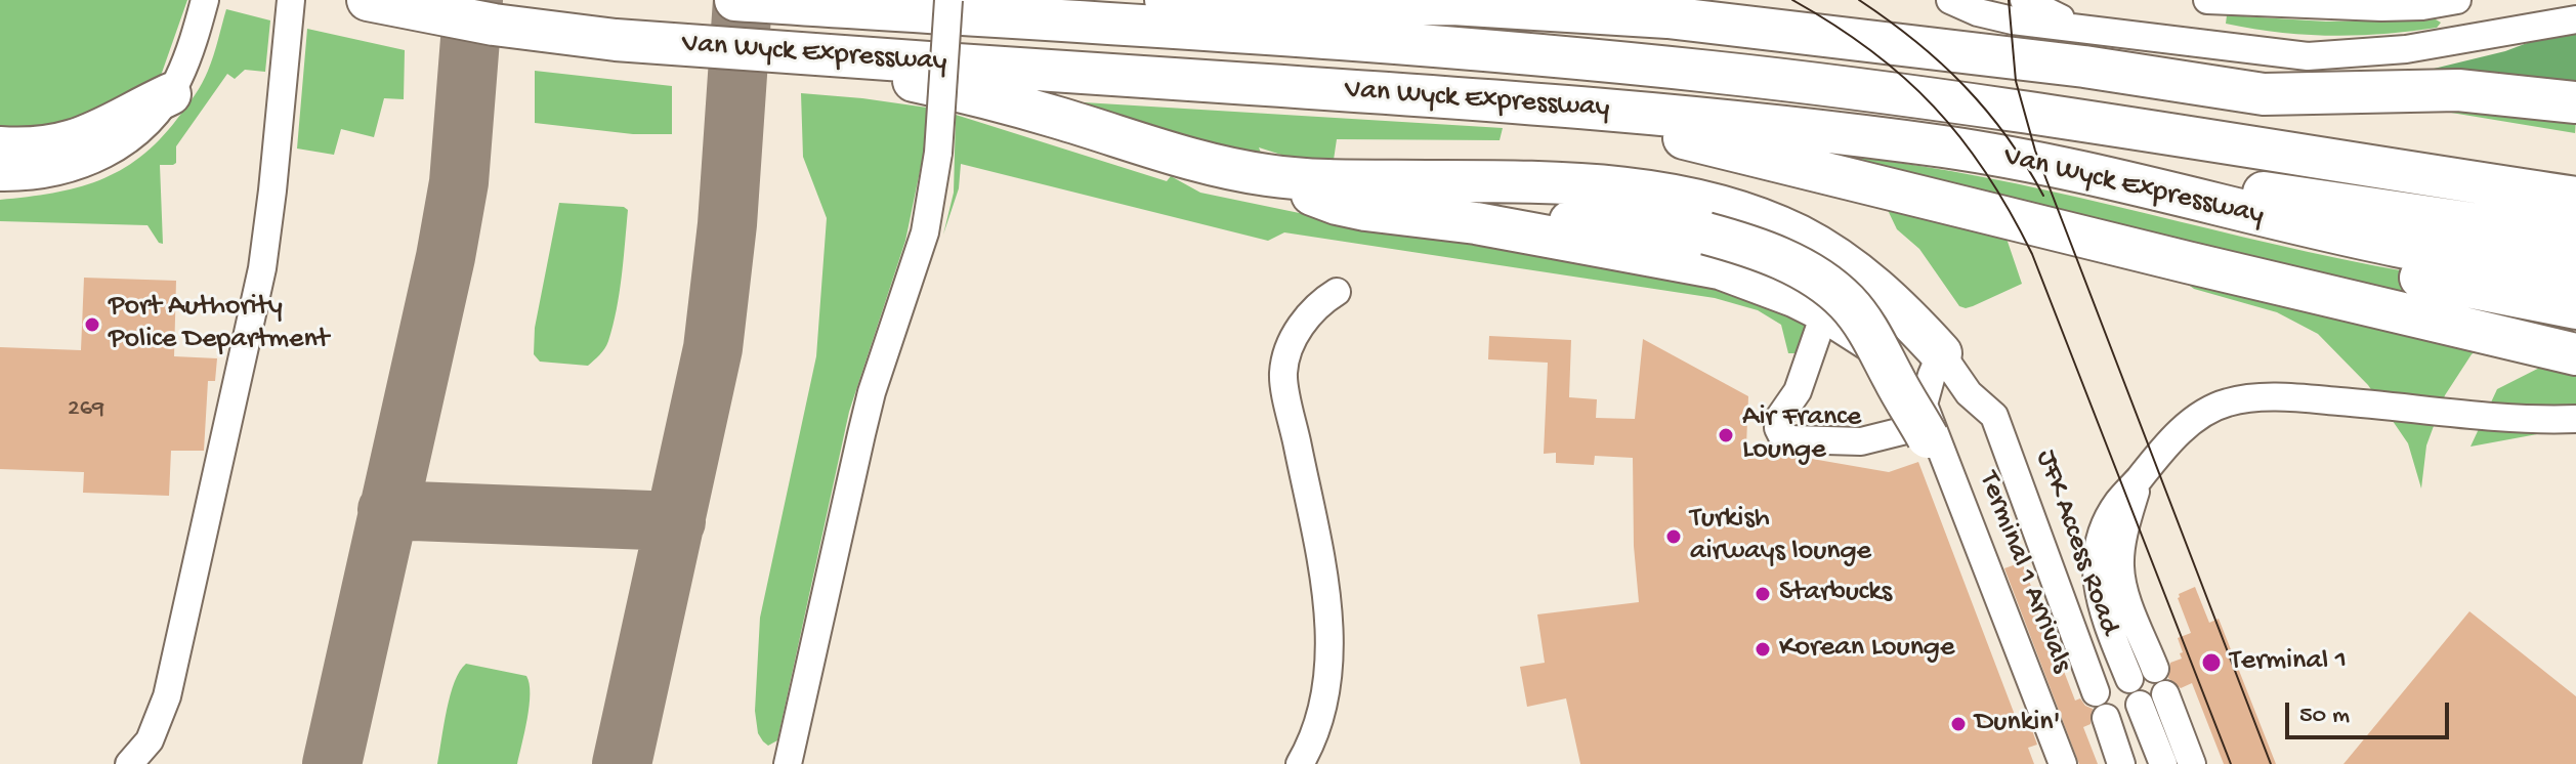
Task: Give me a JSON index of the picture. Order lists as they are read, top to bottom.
{
  "streets": {
    "highway": ["Van Wyck Expressway"],
    "street": ["JFK Access Road", "Terminal 1 Arrivals"]
  },
  "places": [
    "Port Authority Police Department",
    "Air France Lounge",
    "Turkish airways lounge",
    "Starbucks",
    "Korean Lounge",
    "Terminal 1",
    "Dunkin'"
  ],
  "house_numbers": ["269"],
  "scale_bar": "50 m"
}
